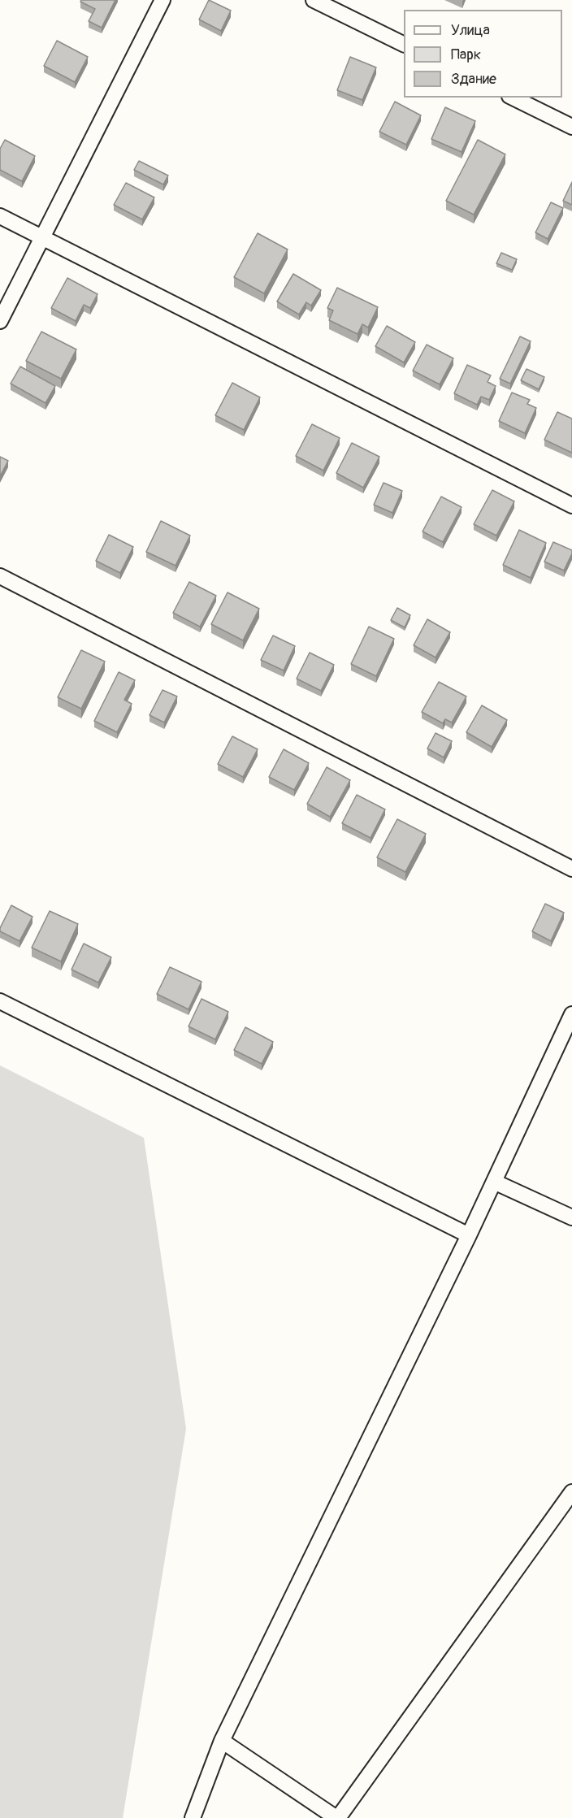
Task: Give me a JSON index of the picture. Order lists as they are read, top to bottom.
{
  "legend": ["Улица", "Парк", "Здание"]
}
